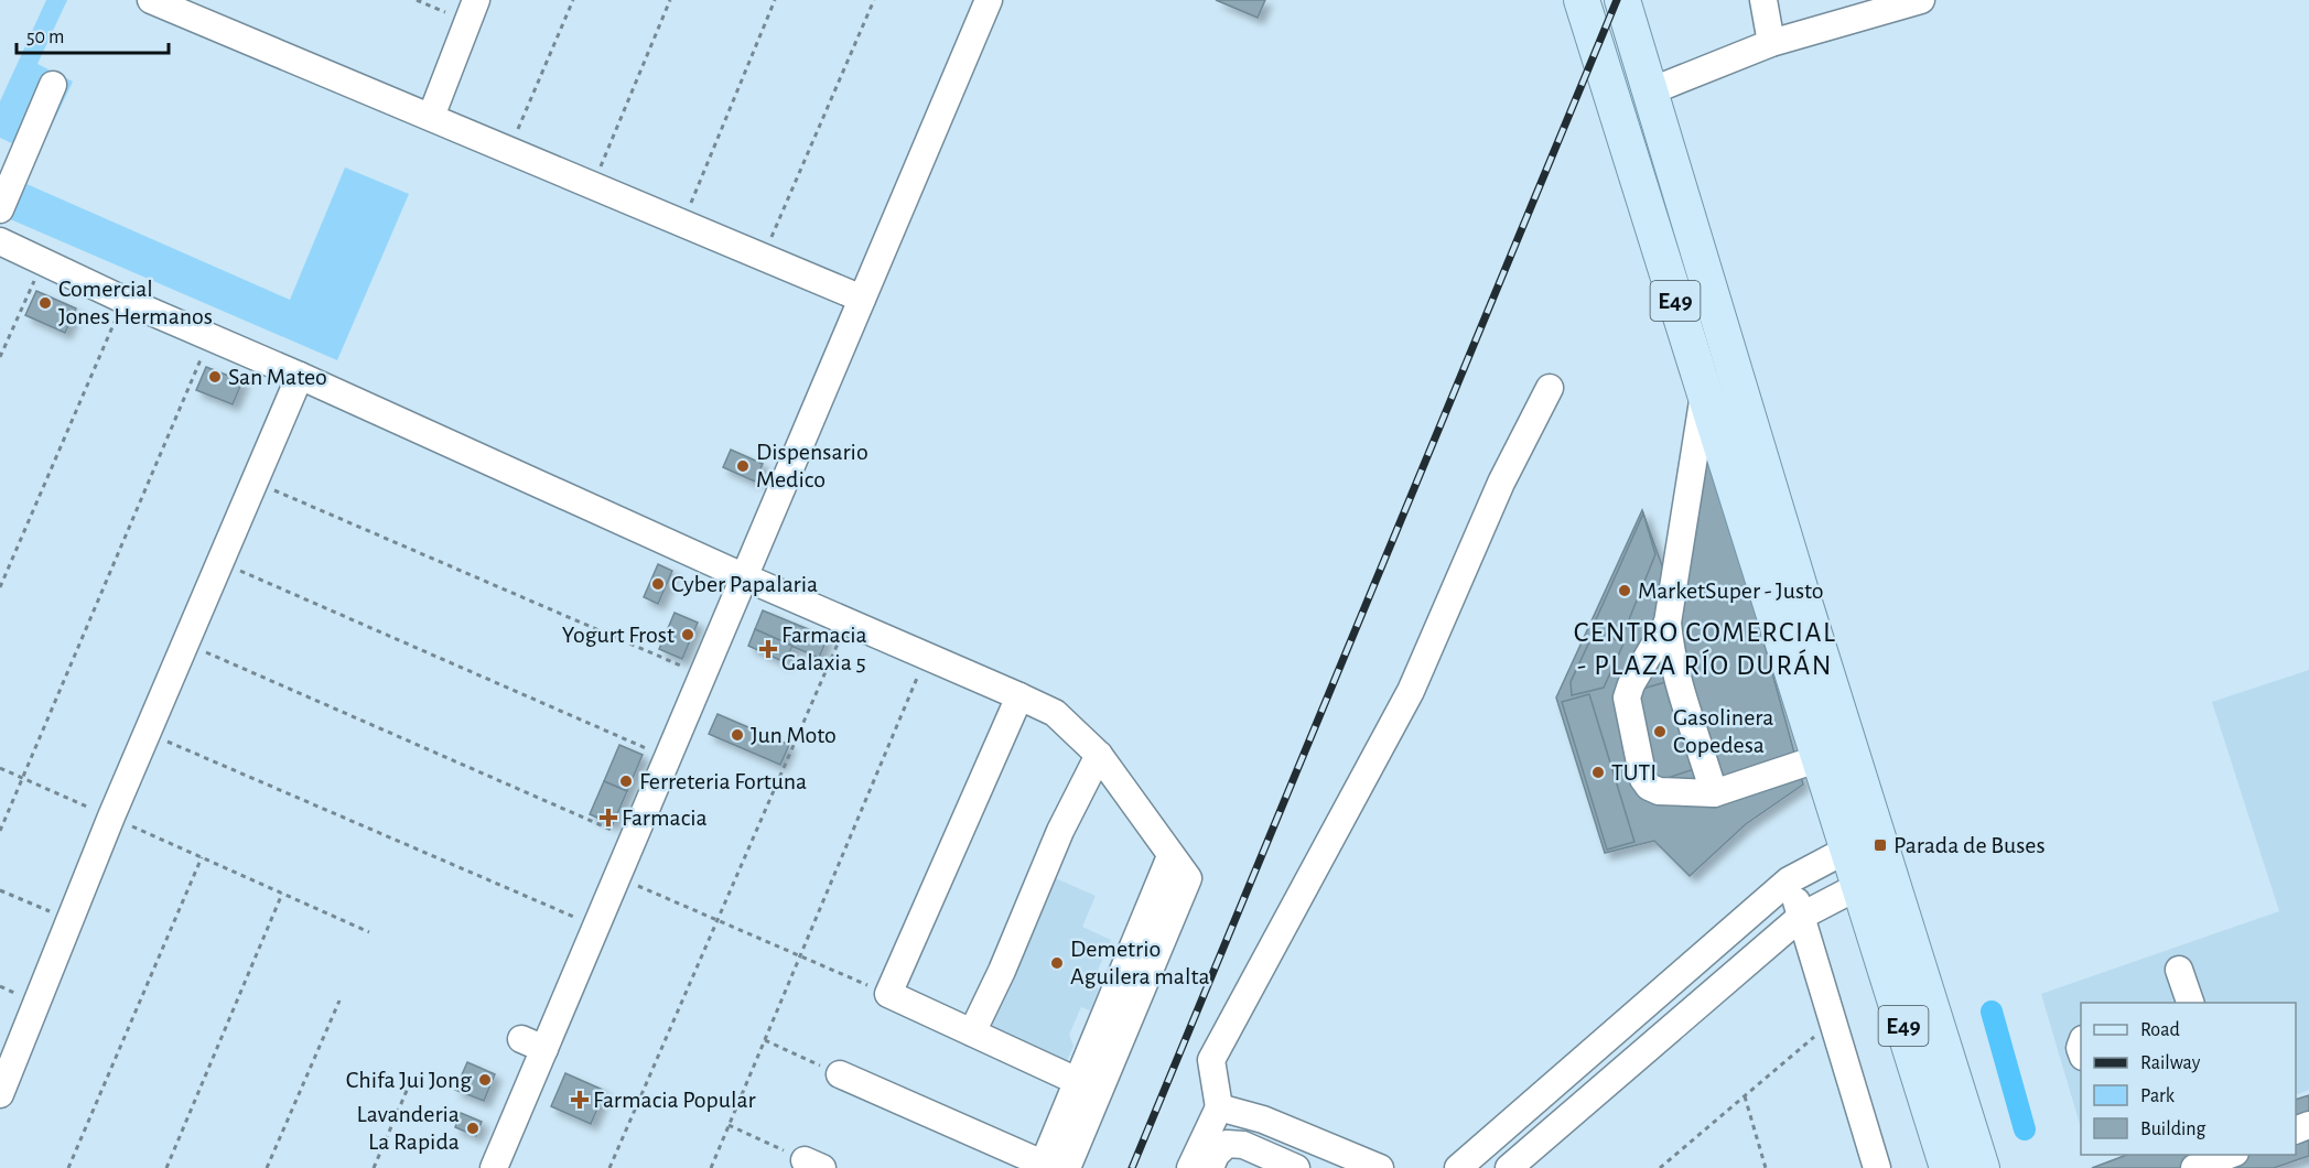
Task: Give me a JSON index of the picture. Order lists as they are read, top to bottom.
{
  "streets": {
    "main road": ["E49"]
  },
  "districts": ["CENTRO COMERCIAL - PLAZA RÍO DURÁN"],
  "places": {
    "other": [
      "Comercial Jones Hermanos",
      "San Mateo",
      "Dispensario Medico",
      "Cyber Papalaria",
      "MarketSuper - Justo",
      "Yogurt Frost",
      "Gasolinera Copedesa",
      "Jun Moto",
      "TUTI",
      "Ferreteria Fortuna",
      "Demetrio Aguilera malta",
      "Chifa Jui Jong",
      "Lavanderia La Rapida"
    ],
    "health": ["Farmacia Galaxia 5", "Farmacia", "Farmacia Popular"],
    "transit": ["Parada de Buses"]
  },
  "legend": [
    "Road",
    "Railway",
    "Park",
    "Building"
  ],
  "scale_bar": "50 m"
}
